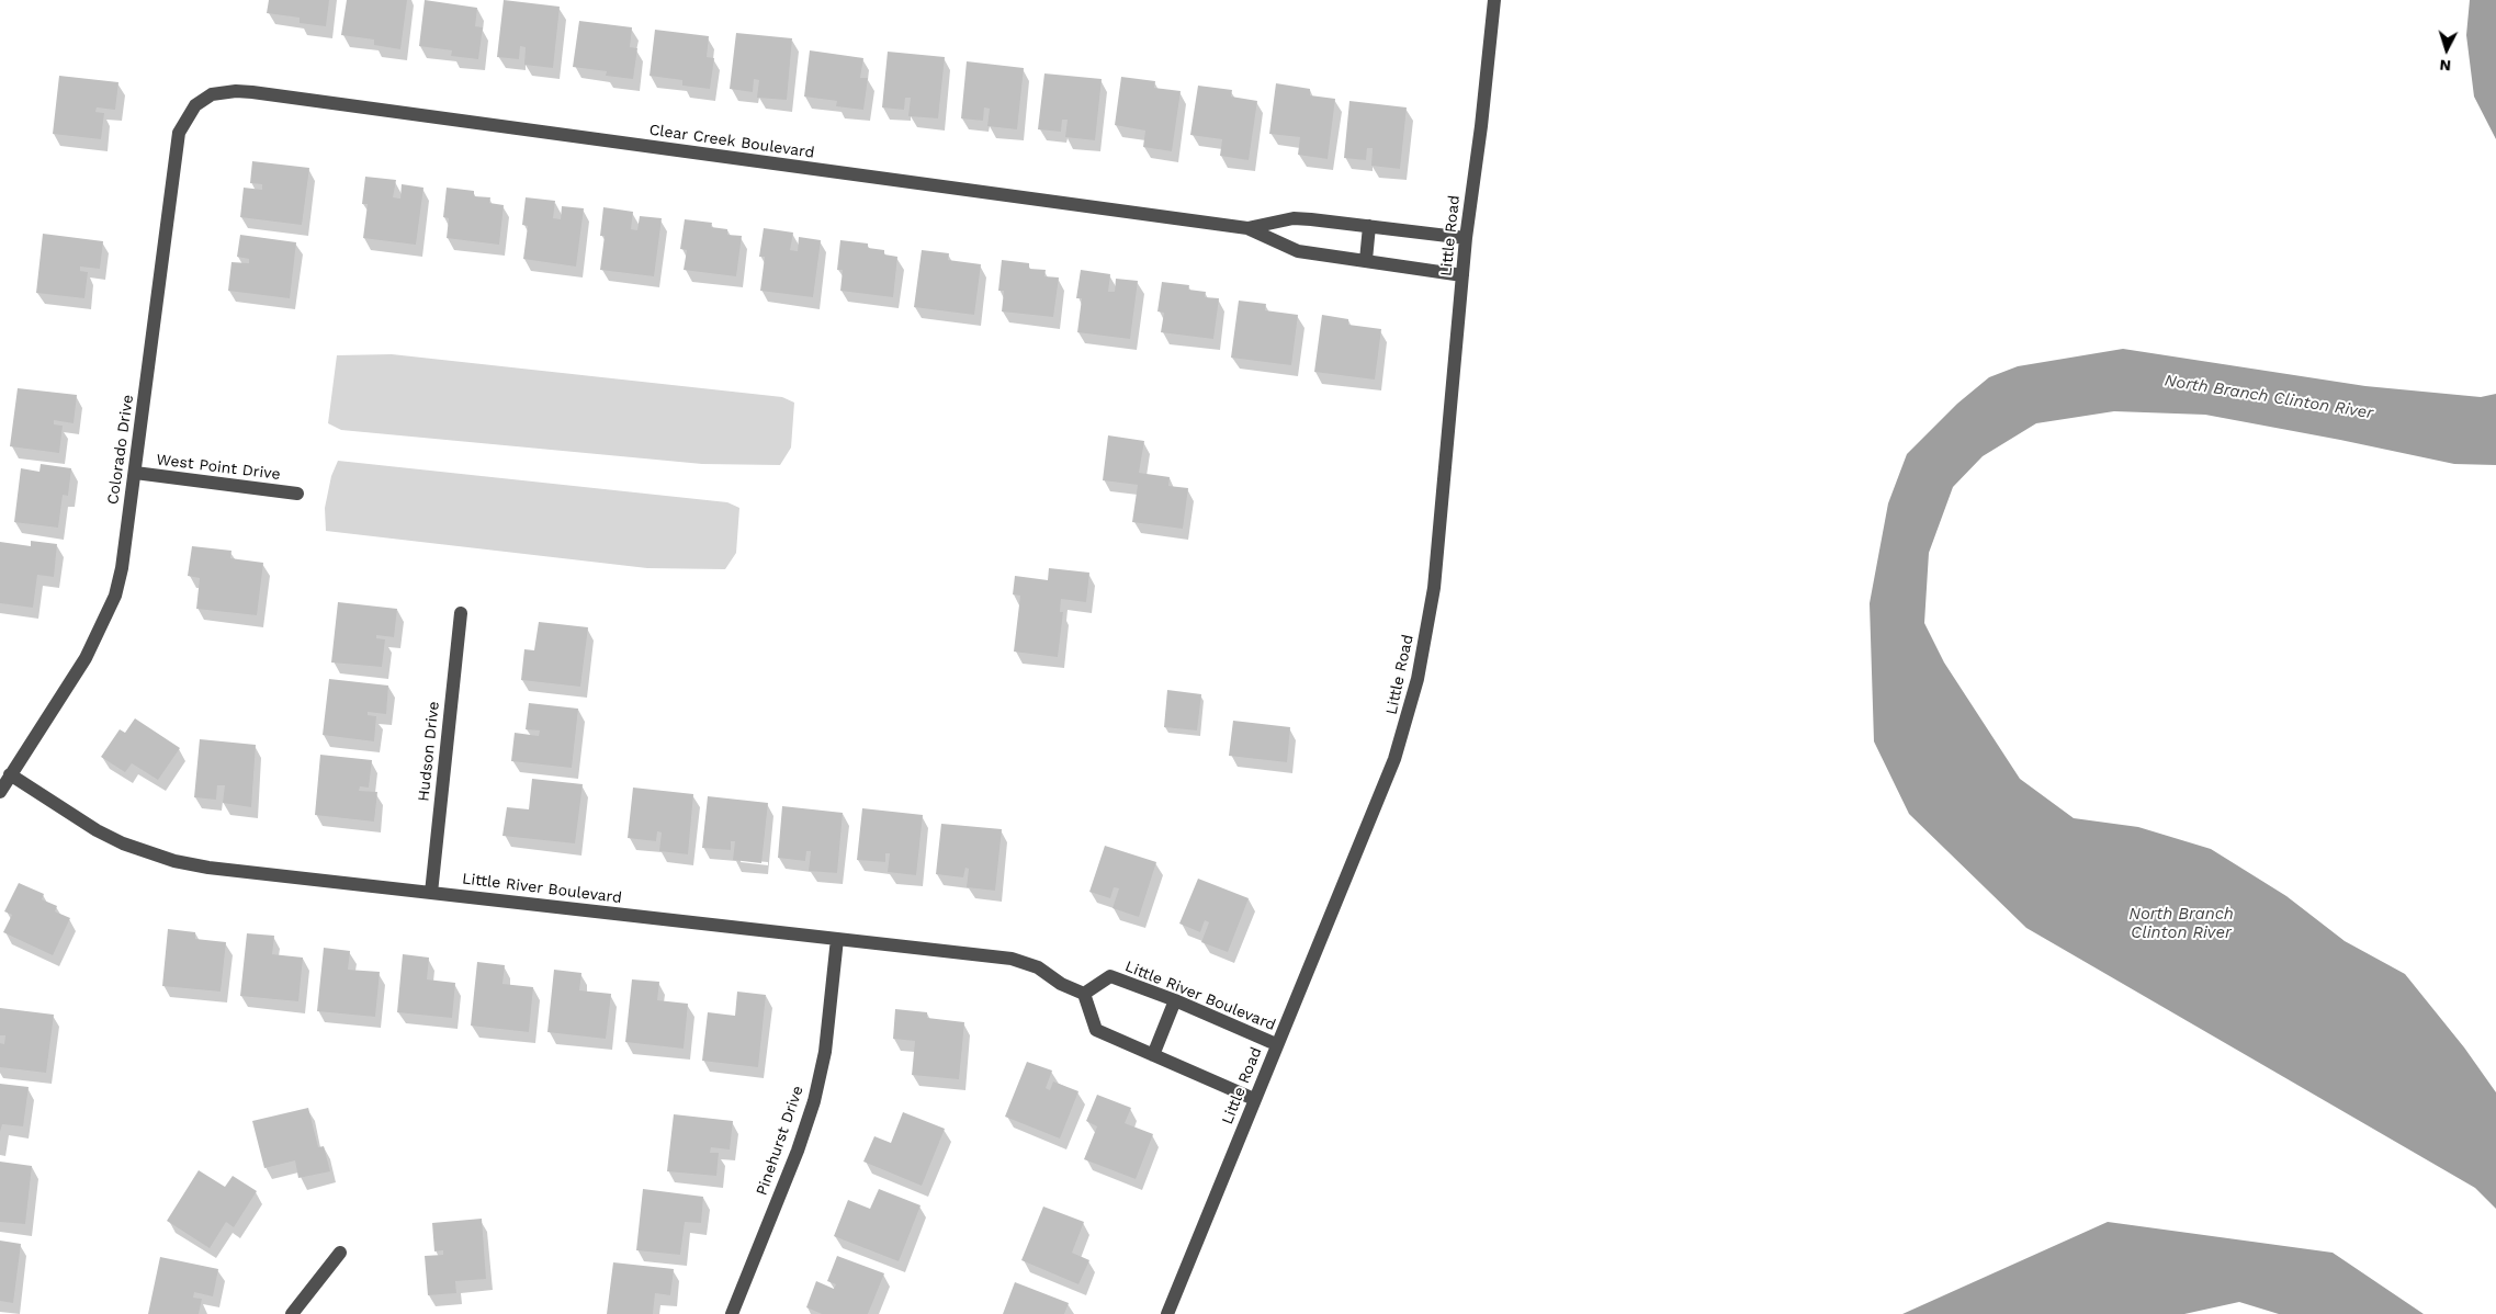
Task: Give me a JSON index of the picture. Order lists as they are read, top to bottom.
{
  "streets": {
    "street": [
      "Clear Creek Boulevard",
      "Little Road",
      "Colorado Drive",
      "West Point Drive",
      "Hudson Drive",
      "Little River Boulevard",
      "Pinehurst Drive"
    ]
  },
  "crossings": [
    ["Clear Creek Boulevard", "Little Road"],
    ["Clear Creek Boulevard", "Colorado Drive"],
    ["Little Road", "Little River Boulevard"],
    ["Colorado Drive", "West Point Drive"],
    ["Colorado Drive", "Little River Boulevard"],
    ["Hudson Drive", "Little River Boulevard"],
    ["Little River Boulevard", "Pinehurst Drive"]
  ],
  "water": ["North Branch Clinton River"],
  "north": "bottom"
}
